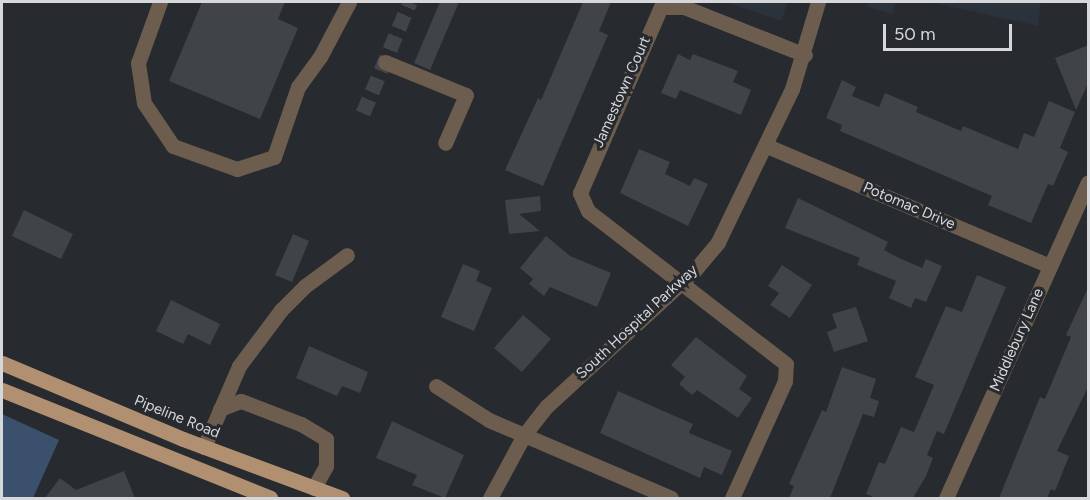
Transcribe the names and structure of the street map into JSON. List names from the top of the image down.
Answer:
{
  "streets": {
    "main road": ["Pipeline Road"],
    "street": [
      "Jamestown Court",
      "Potomac Drive",
      "South Hospital Parkway",
      "Middlebury Lane"
    ]
  },
  "crossings": [
    ["Jamestown Court", "South Hospital Parkway"],
    ["Potomac Drive", "South Hospital Parkway"],
    ["Potomac Drive", "Middlebury Lane"]
  ],
  "scale_bar": "50 m"
}
